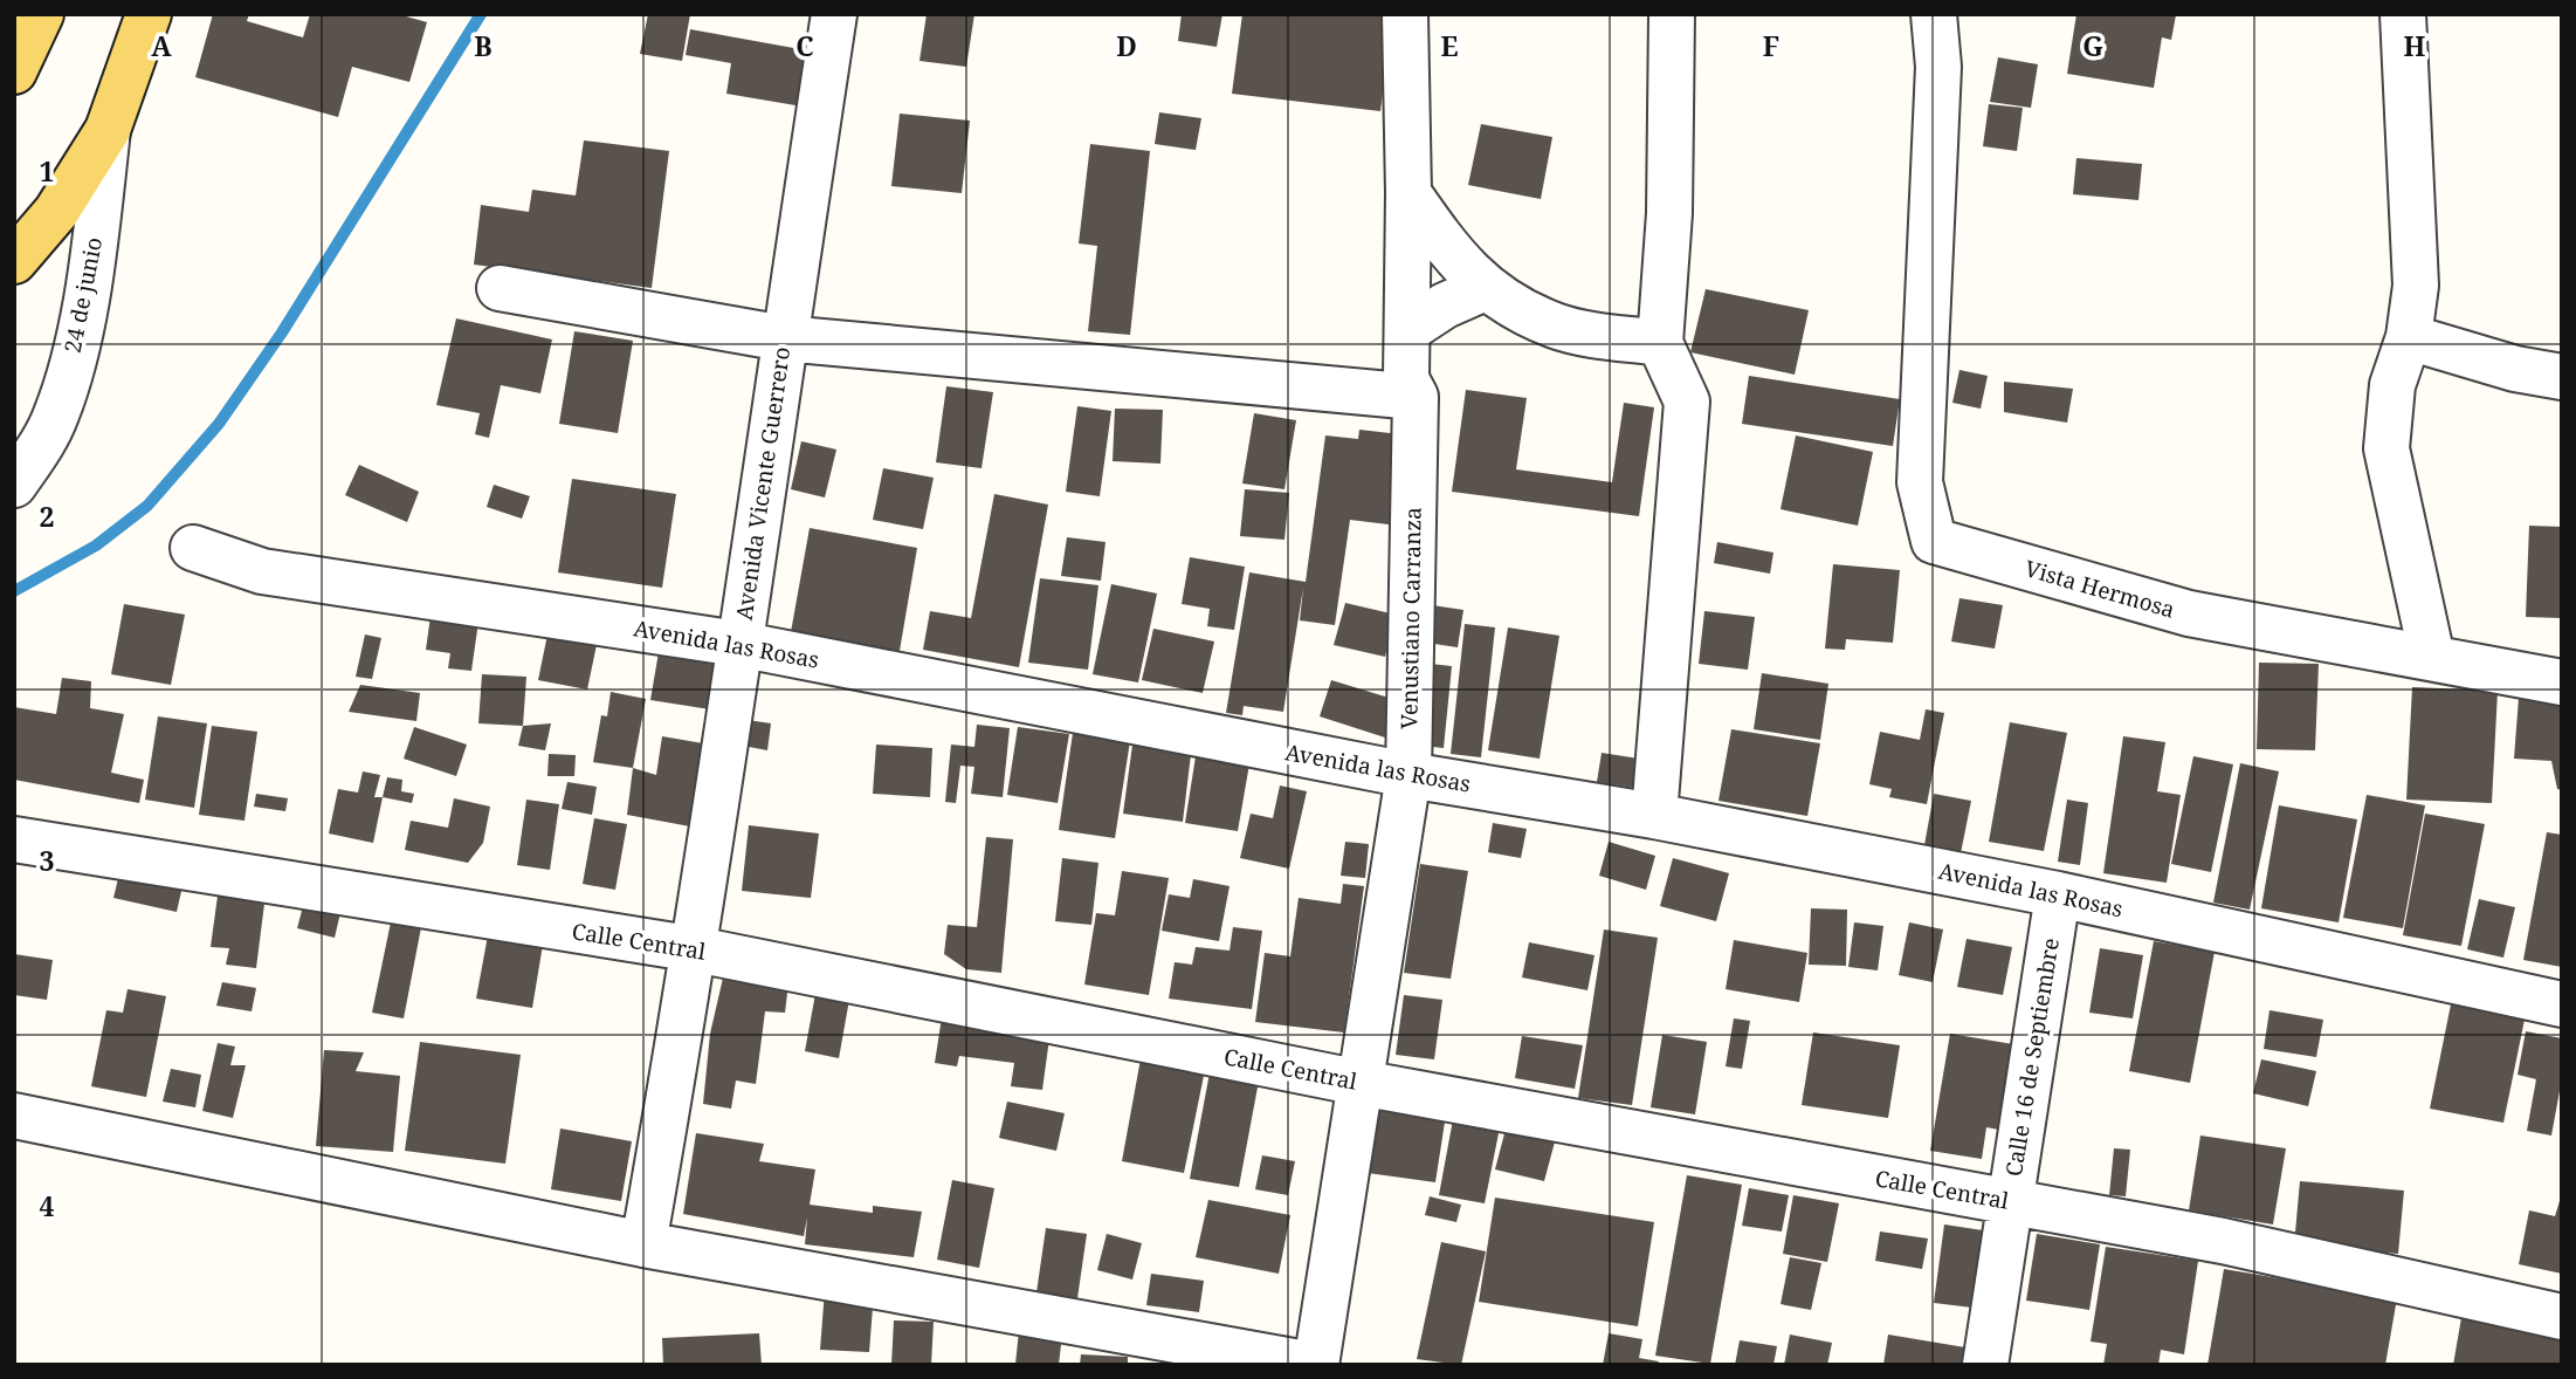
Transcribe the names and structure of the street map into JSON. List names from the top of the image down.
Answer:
{
  "streets": {
    "street": [
      "24 de junio",
      "Avenida Vicente Guerrero",
      "Vista Hermosa",
      "Venustiano Carranza",
      "Avenida las Rosas",
      "Calle Central",
      "Calle 16 de Septiembre"
    ]
  },
  "crossings": [
    ["Avenida Vicente Guerrero", "Avenida las Rosas"],
    ["Avenida Vicente Guerrero", "Calle Central"],
    ["Venustiano Carranza", "Avenida las Rosas"],
    ["Venustiano Carranza", "Calle Central"],
    ["Avenida las Rosas", "Calle 16 de Septiembre"],
    ["Calle Central", "Calle 16 de Septiembre"]
  ],
  "grid": {
    "columns": [
      "A",
      "B",
      "C",
      "D",
      "E",
      "F",
      "G",
      "H"
    ],
    "rows": [
      "1",
      "2",
      "3",
      "4"
    ]
  }
}
